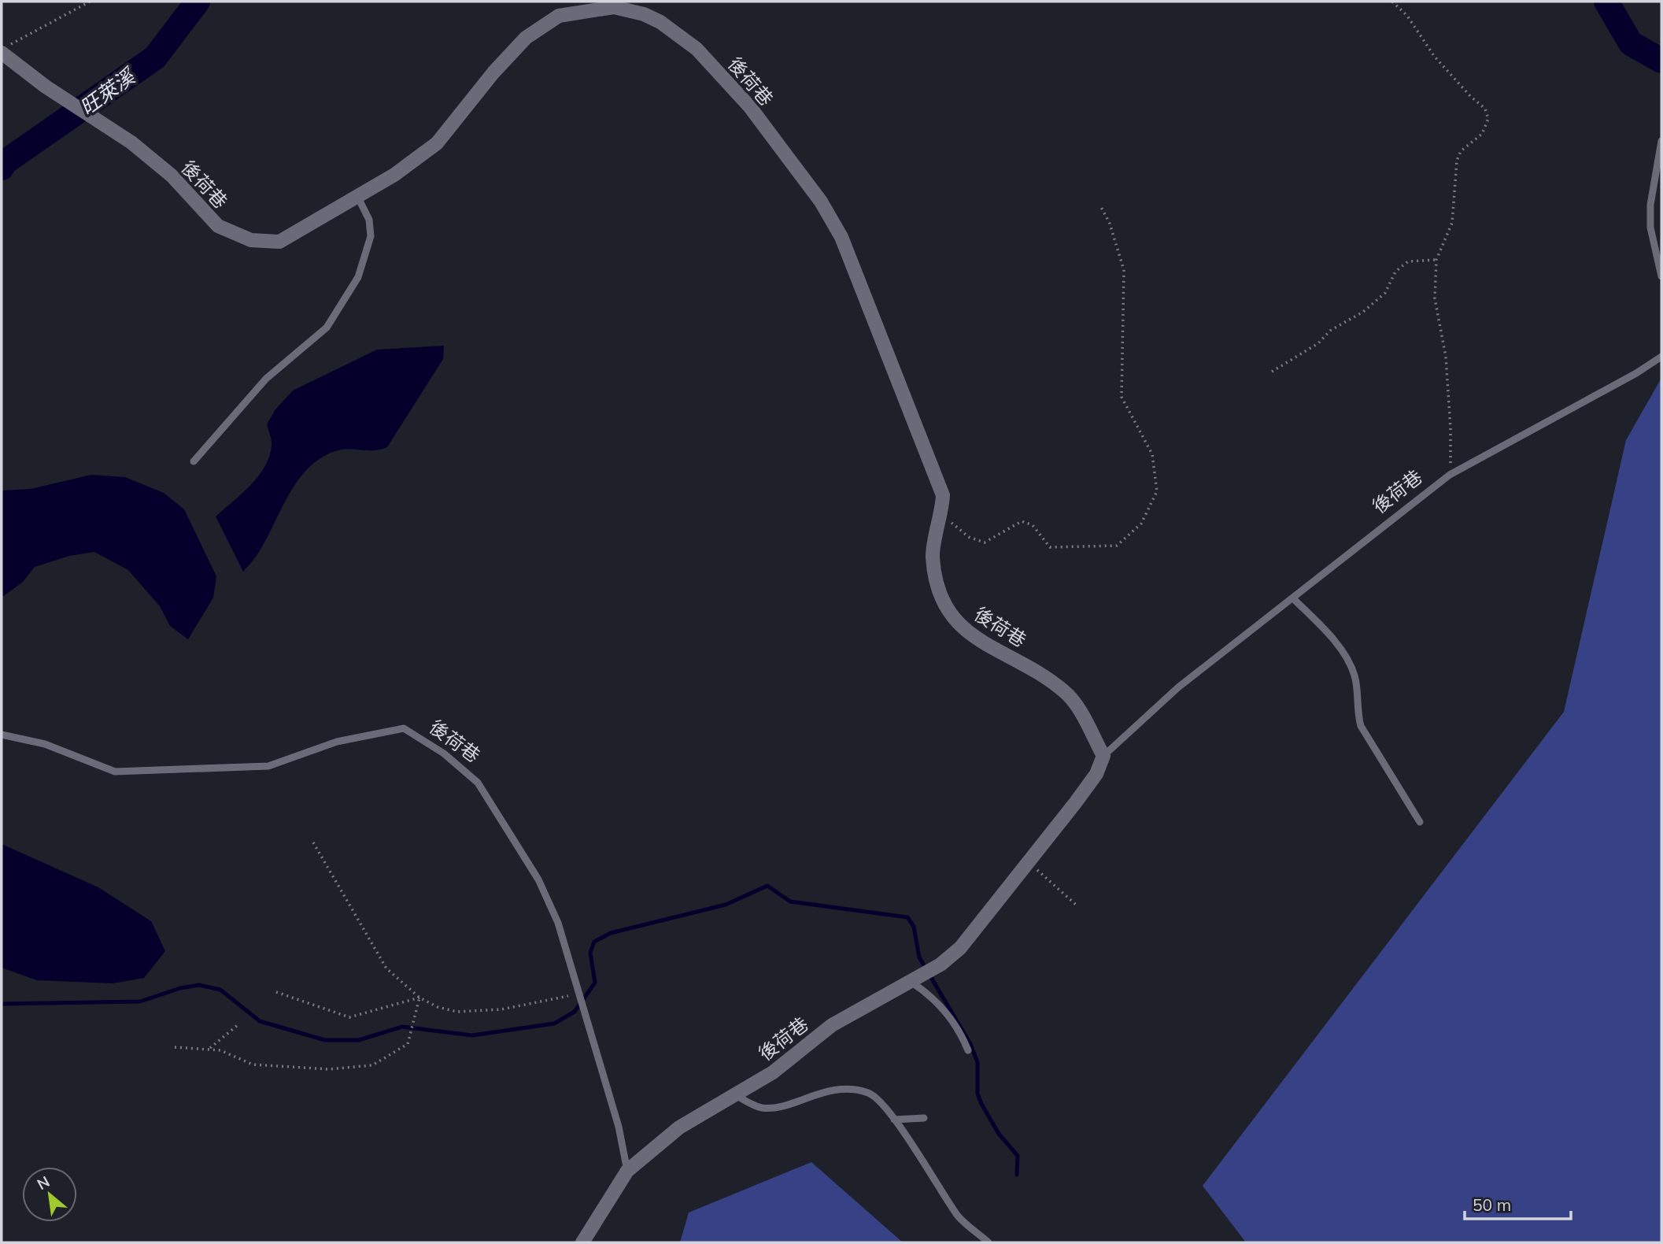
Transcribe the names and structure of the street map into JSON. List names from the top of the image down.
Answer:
{
  "streets": {
    "street": ["後荷巷"]
  },
  "water": ["旺萊溪"],
  "scale_bar": "50 m",
  "north": "top left"
}
